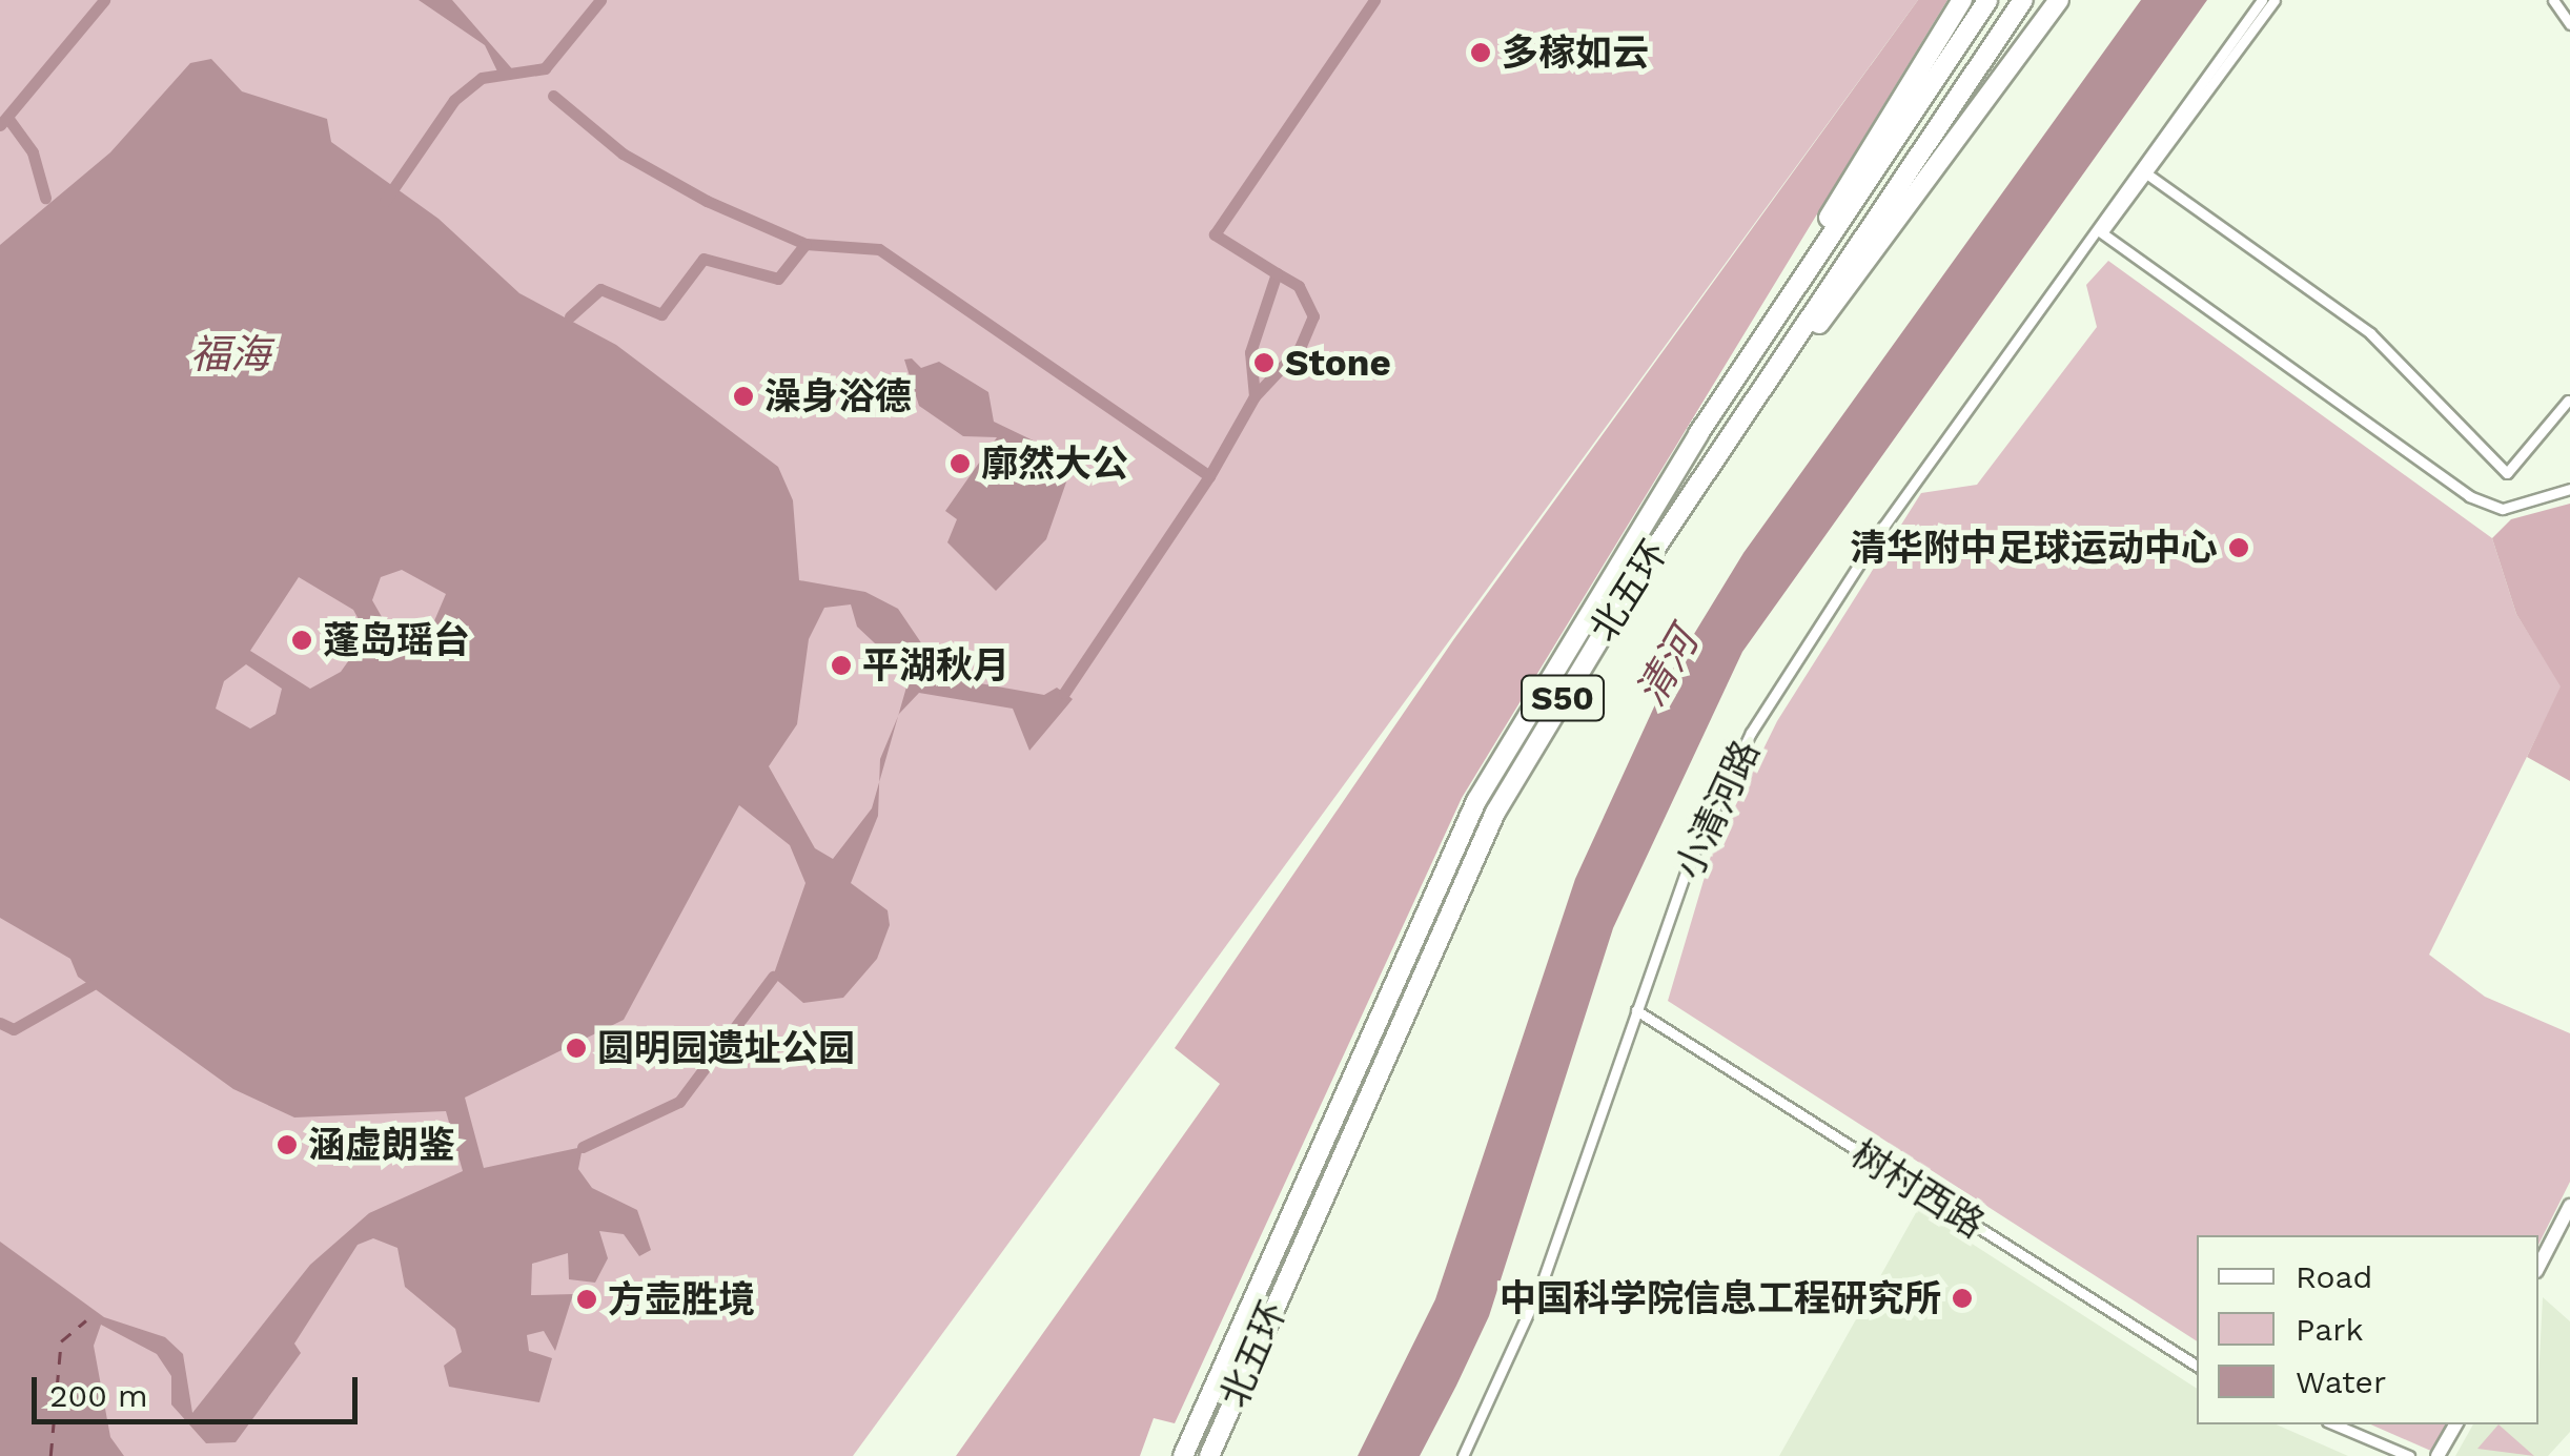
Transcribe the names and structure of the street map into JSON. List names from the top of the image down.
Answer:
{
  "streets": {
    "highway": ["北五环", "S50"],
    "street": ["小清河路", "树村西路"]
  },
  "crossings": [
    ["小清河路", "树村西路"]
  ],
  "water": ["福海", "清河"],
  "places": [
    "多稼如云",
    "Stone",
    "澡身浴德",
    "廓然大公",
    "清华附中足球运动中心",
    "蓬岛瑶台",
    "平湖秋月",
    "圆明园遗址公园",
    "涵虚朗鉴",
    "中国科学院信息工程研究所",
    "方壶胜境"
  ],
  "legend": ["Road", "Park", "Water"],
  "scale_bar": "200 m"
}
